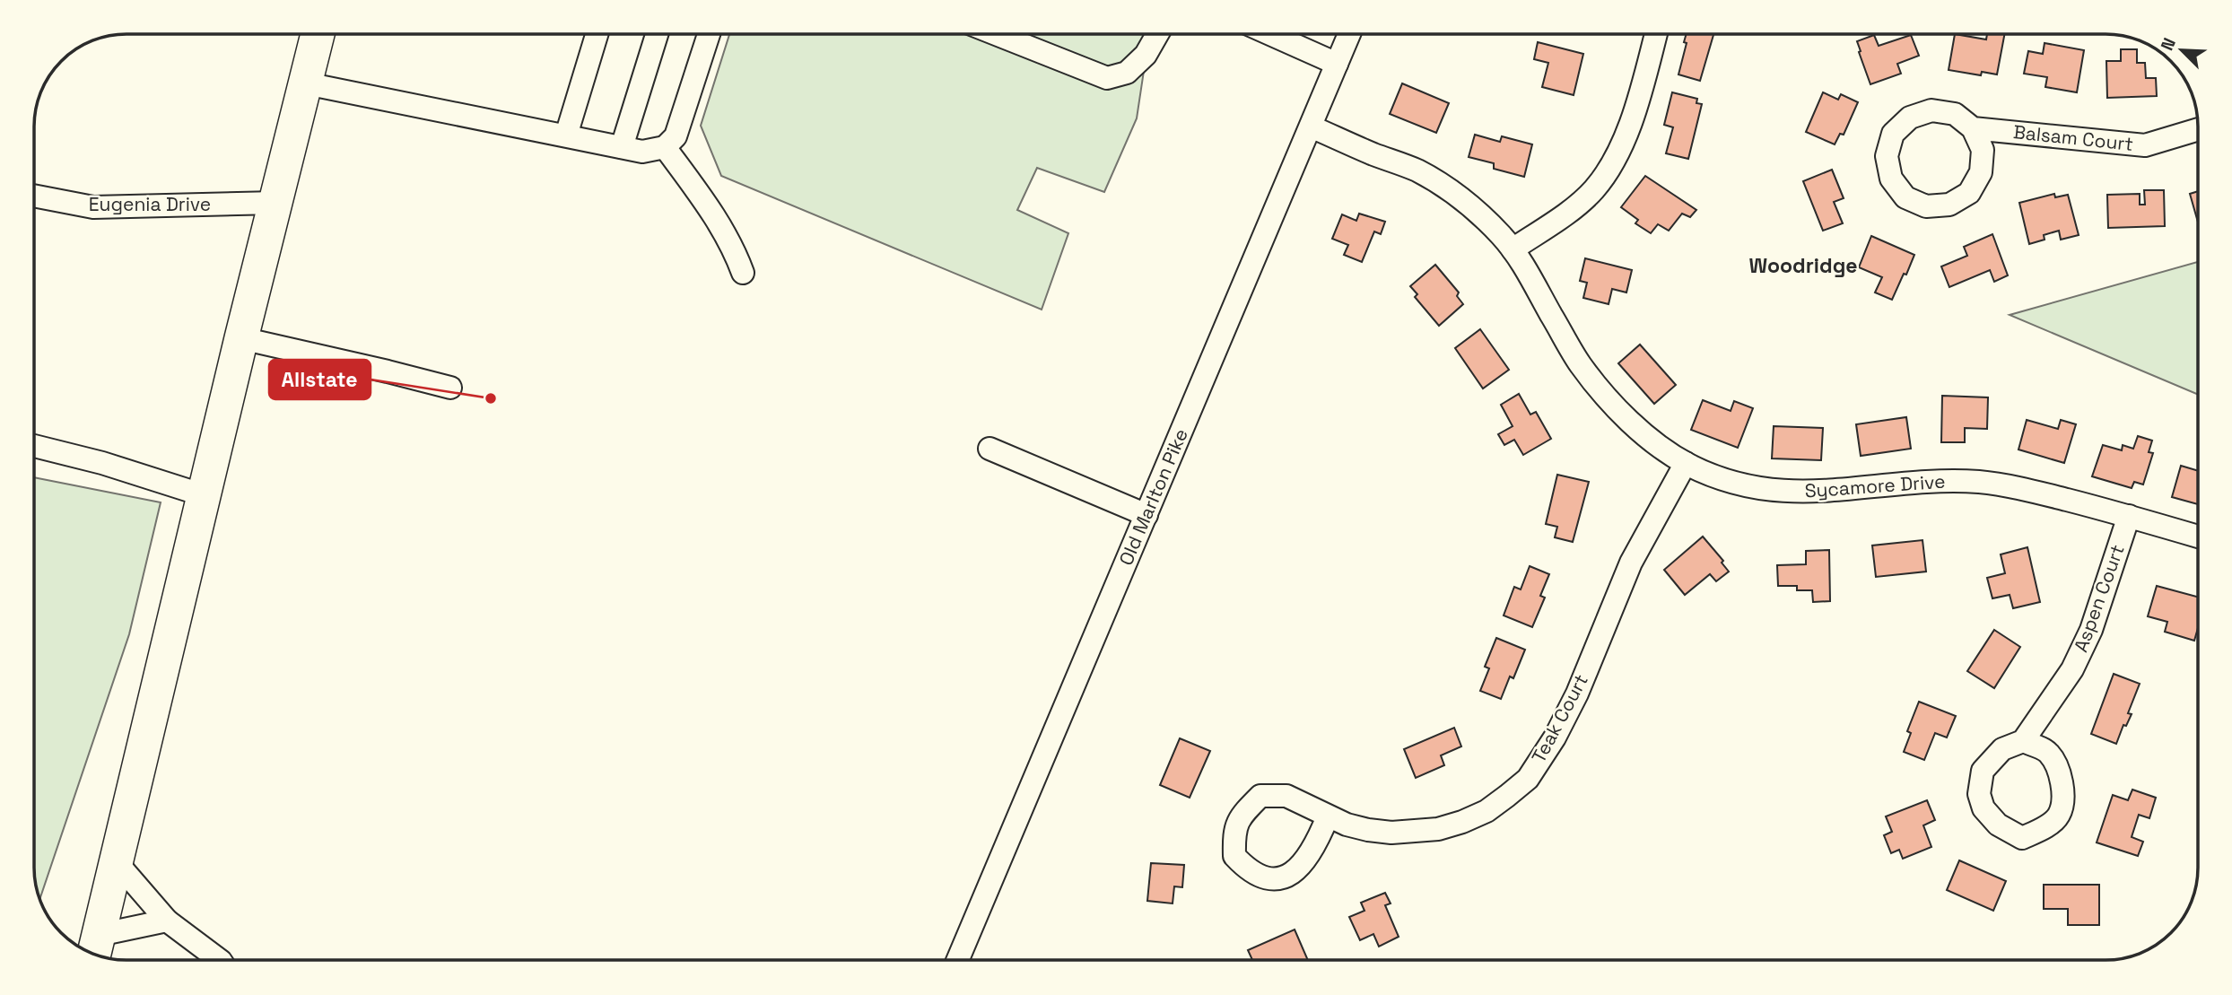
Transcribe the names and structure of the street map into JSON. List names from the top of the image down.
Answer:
{
  "streets": {
    "street": [
      "Balsam Court",
      "Eugenia Drive",
      "Sycamore Drive",
      "Old Marlton Pike",
      "Aspen Court",
      "Teak Court"
    ]
  },
  "crossings": [
    ["Sycamore Drive", "Old Marlton Pike"],
    ["Sycamore Drive", "Aspen Court"],
    ["Sycamore Drive", "Teak Court"]
  ],
  "districts": ["Woodridge"],
  "places": ["Allstate"],
  "north": "top left"
}
